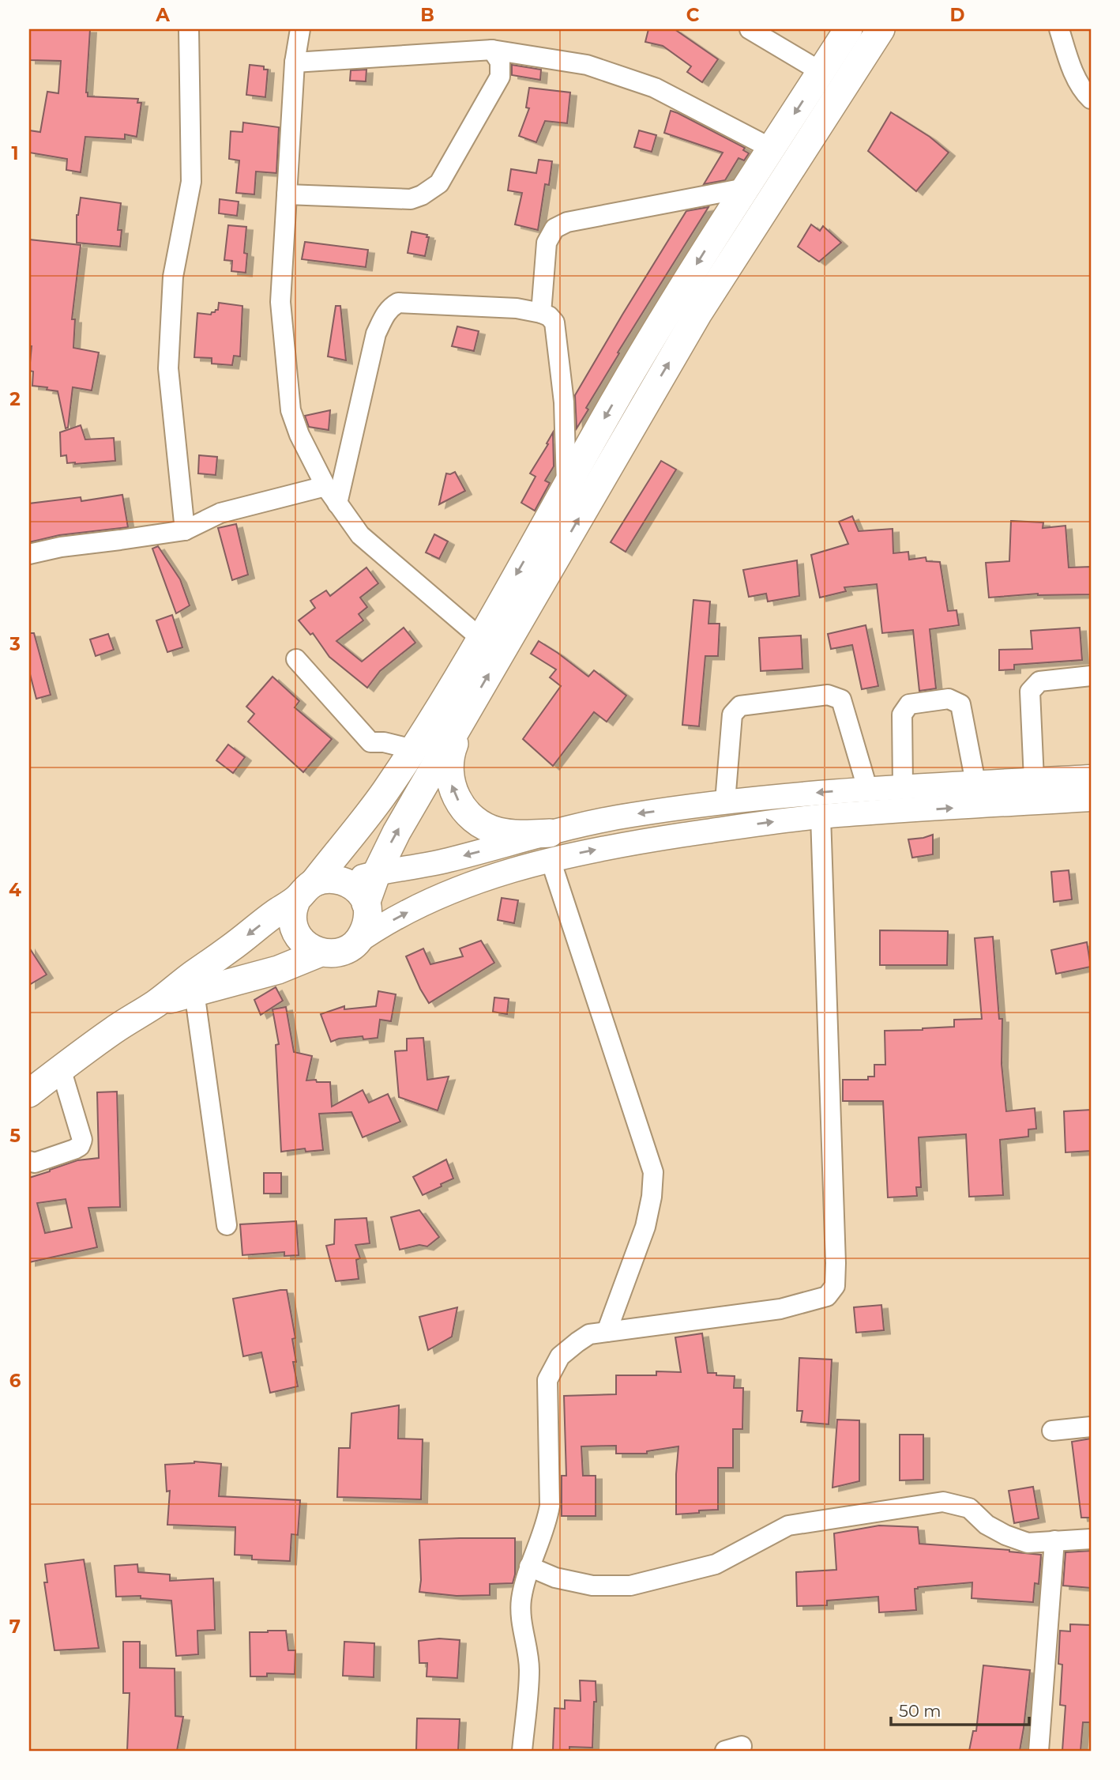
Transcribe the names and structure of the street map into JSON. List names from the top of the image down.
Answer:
{
  "scale_bar": "50 m",
  "grid": {
    "columns": [
      "A",
      "B",
      "C",
      "D"
    ],
    "rows": [
      "1",
      "2",
      "3",
      "4",
      "5",
      "6",
      "7"
    ]
  }
}
